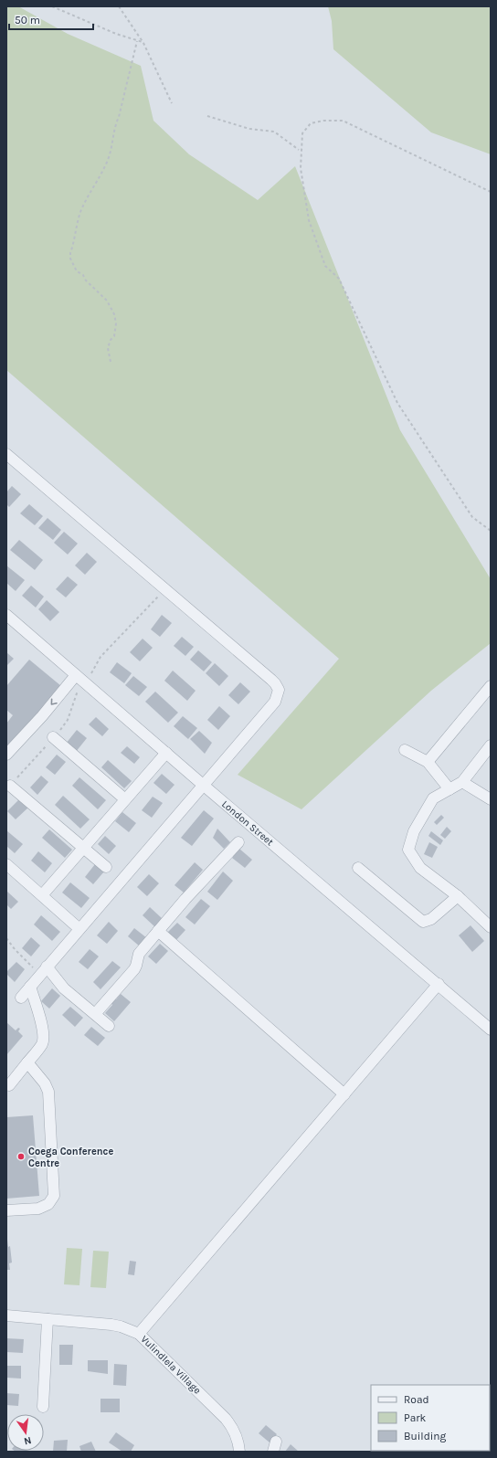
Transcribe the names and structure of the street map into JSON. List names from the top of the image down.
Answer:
{
  "streets": {
    "street": ["London Street", "Vulindlela Village"]
  },
  "places": ["Coega Conference Centre"],
  "legend": ["Road", "Park", "Building"],
  "scale_bar": "50 m",
  "north": "bottom"
}
